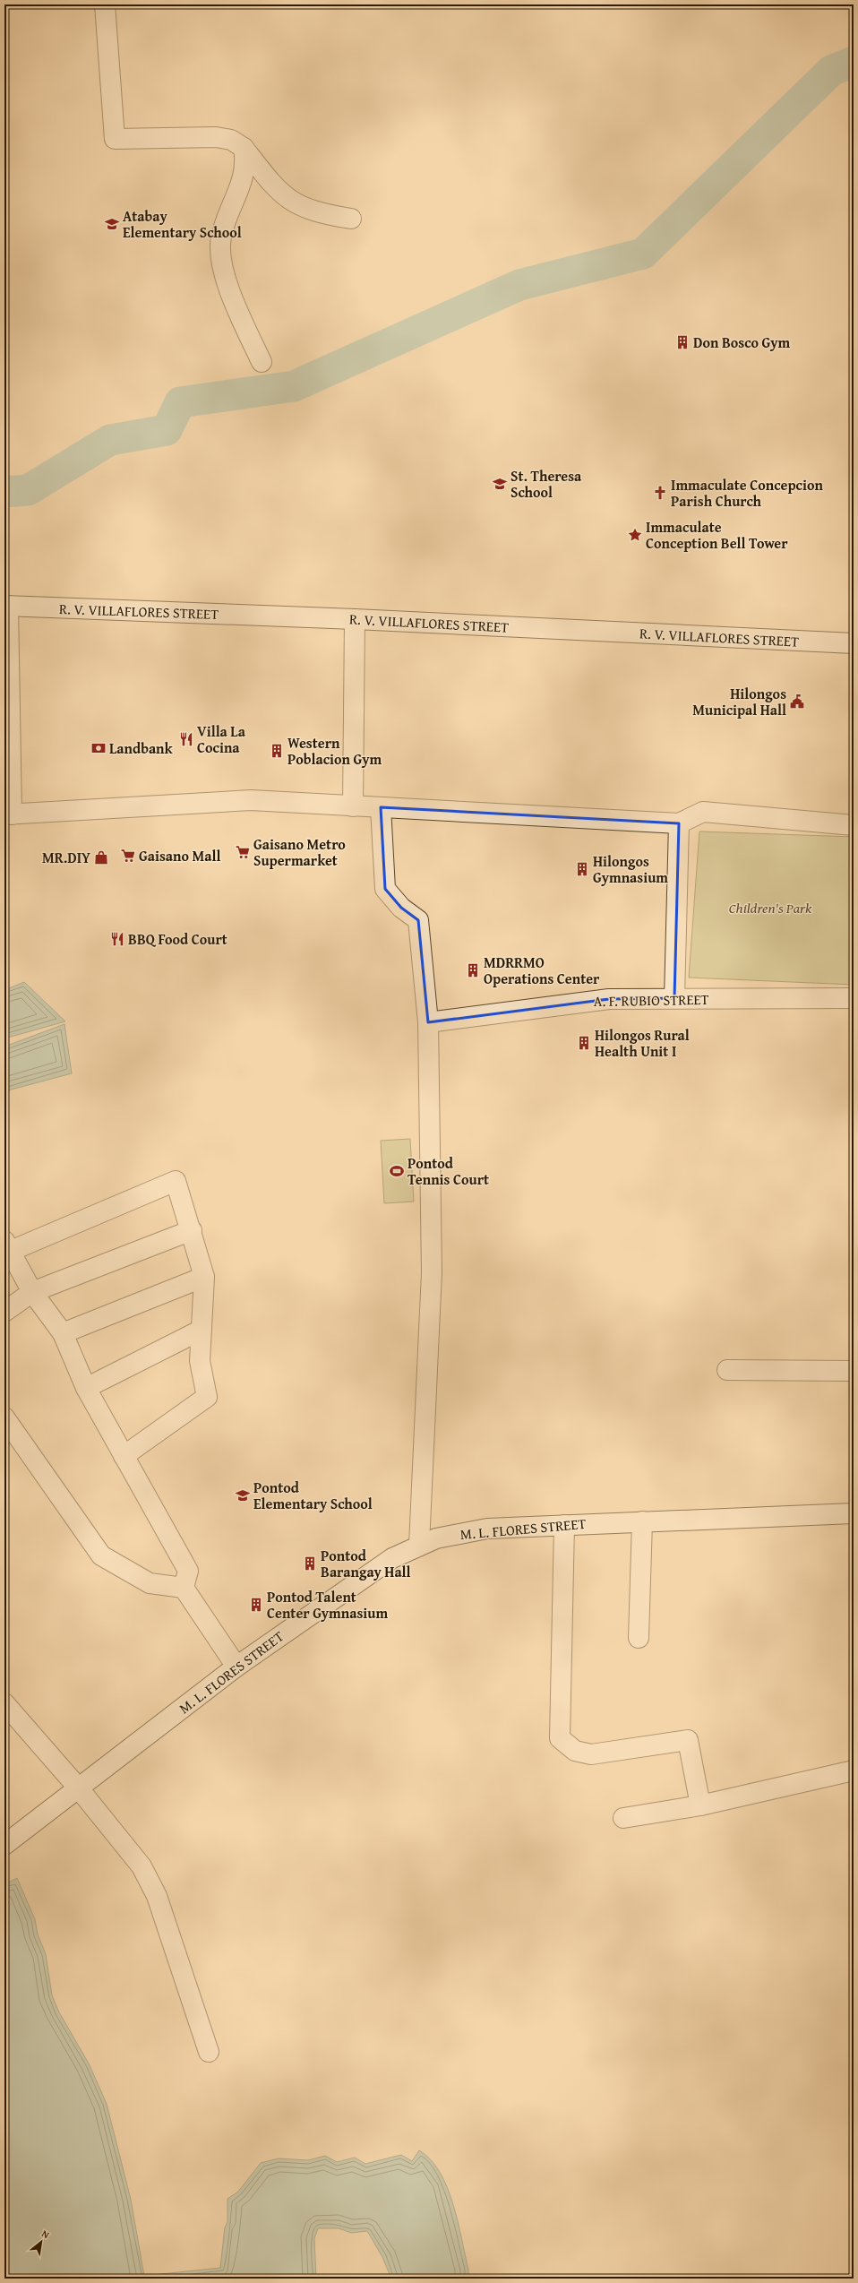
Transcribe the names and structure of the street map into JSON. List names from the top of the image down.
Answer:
{
  "streets": {
    "street": ["R. V. VILLAFLORES STREET", "A. F. RUBIO STREET", "M. L. FLORES STREET"]
  },
  "parks": ["Children's Park"],
  "places": {
    "school or university": ["Atabay Elementary School", "St. Theresa School", "Pontod Elementary School"],
    "building": [
      "Don Bosco Gym",
      "Western Poblacion Gym",
      "Hilongos Gymnasium",
      "MDRRMO Operations Center",
      "Hilongos Rural Health Unit Ⅰ",
      "Pontod Barangay Hall",
      "Pontod Talent Center Gymnasium"
    ],
    "church": ["Immaculate Concepcion Parish Church"],
    "place": ["Immaculate Conception Bell Tower"],
    "public building": ["Hilongos Municipal Hall"],
    "restaurant": ["Villa La Cocina", "BBQ Food Court"],
    "bank": ["Landbank"],
    "supermarket": ["Gaisano Metro Supermarket", "Gaisano Mall"],
    "shop": ["MR.DIY"],
    "sports": ["Pontod Tennis Court"]
  },
  "north": "top right"
}
